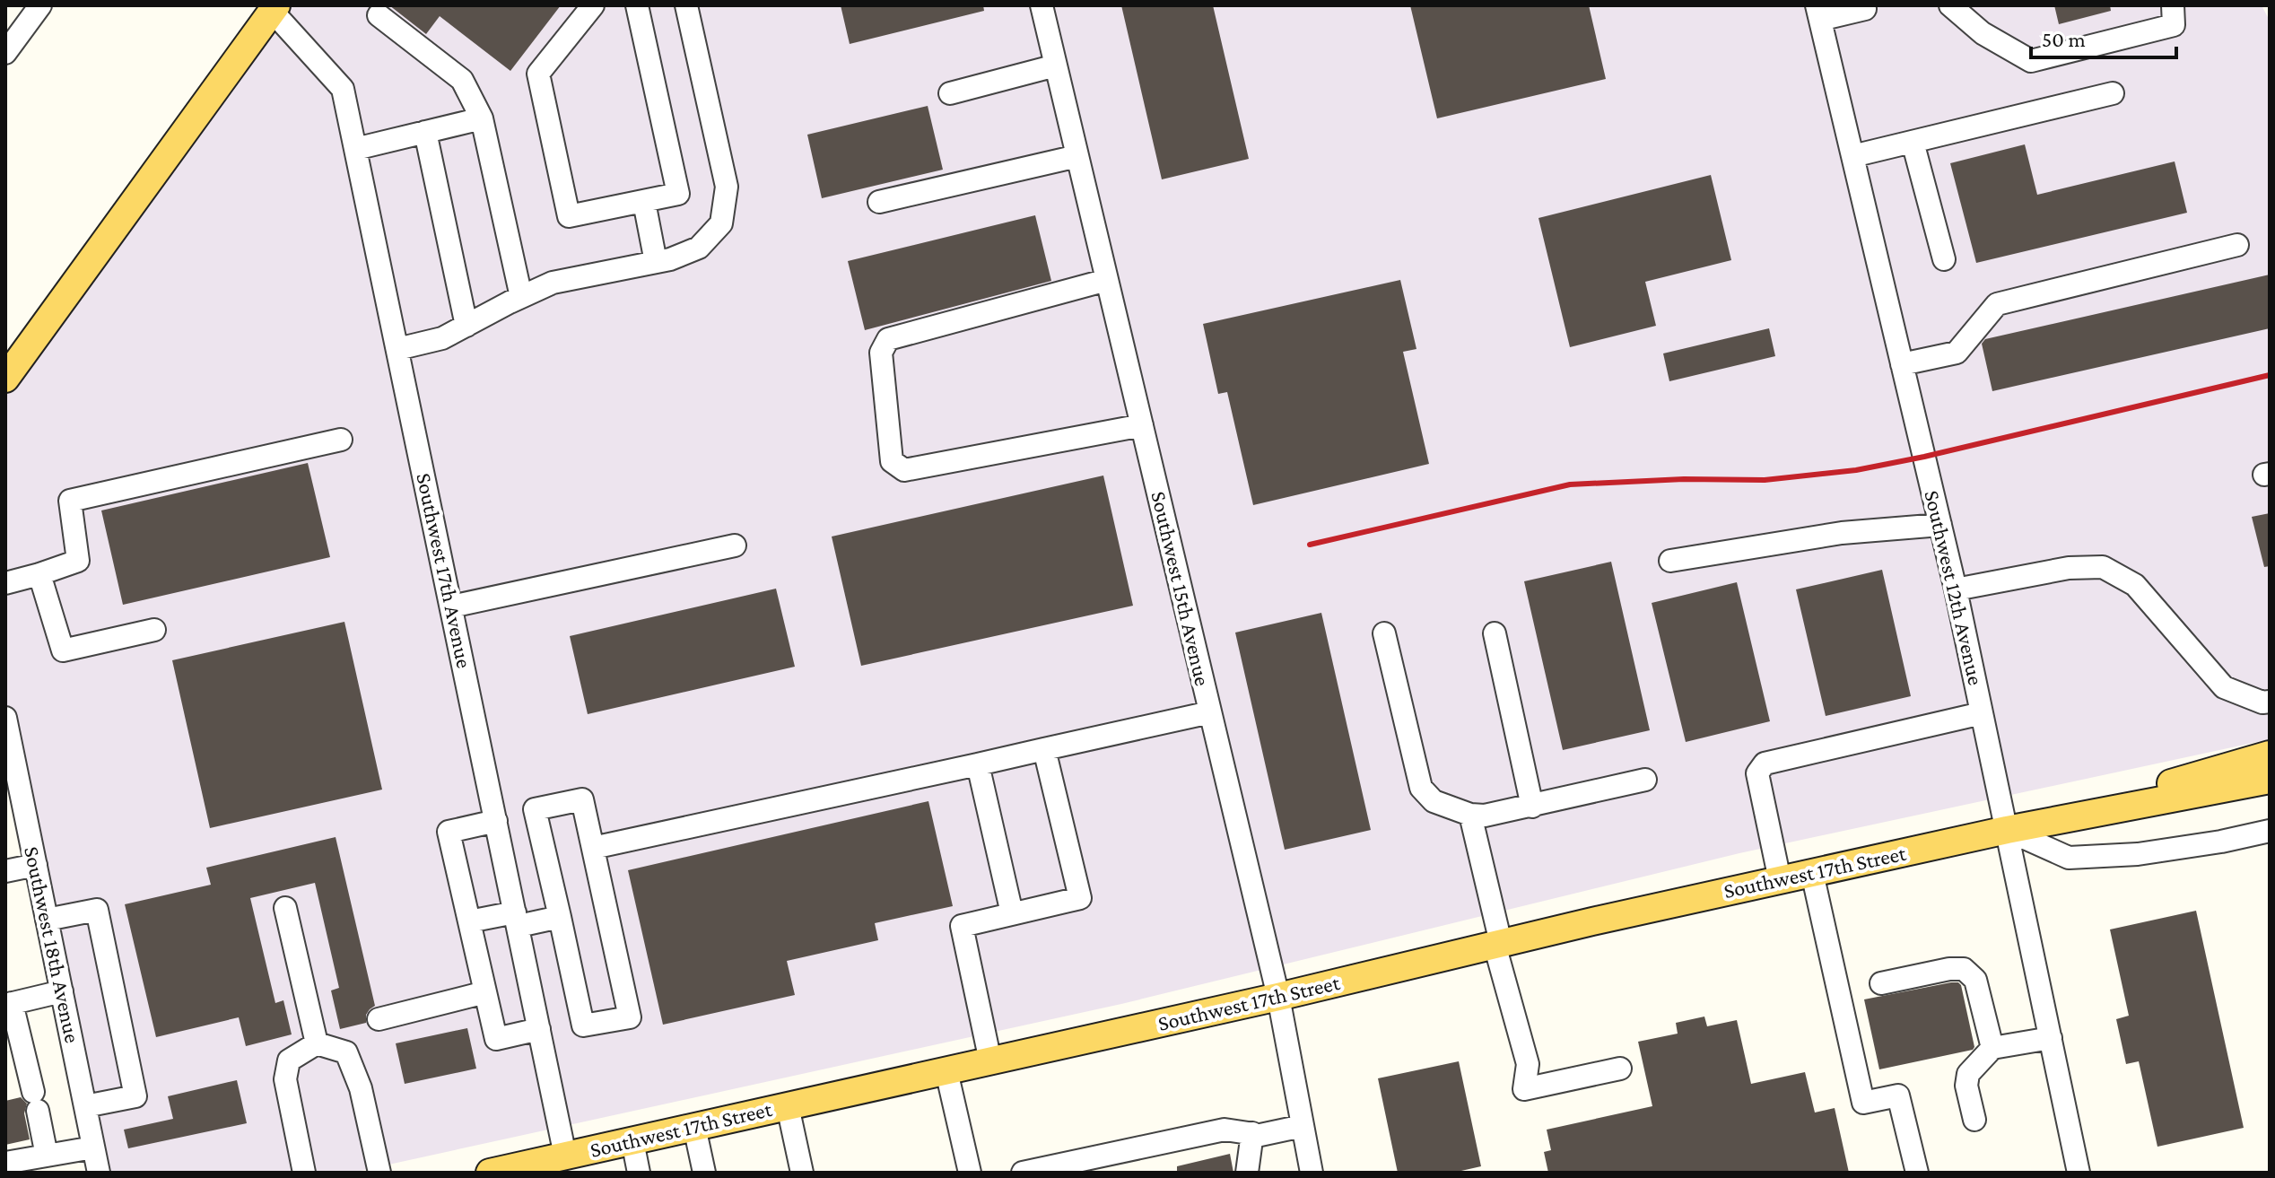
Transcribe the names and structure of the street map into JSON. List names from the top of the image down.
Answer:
{
  "streets": {
    "main road": ["Southwest 17th Street"],
    "street": [
      "Southwest 17th Avenue",
      "Southwest 12th Avenue",
      "Southwest 15th Avenue",
      "Southwest 18th Avenue"
    ]
  },
  "crossings": [
    ["Southwest 17th Avenue", "Southwest 17th Street"],
    ["Southwest 12th Avenue", "Southwest 17th Street"],
    ["Southwest 15th Avenue", "Southwest 17th Street"]
  ],
  "scale_bar": "50 m"
}
